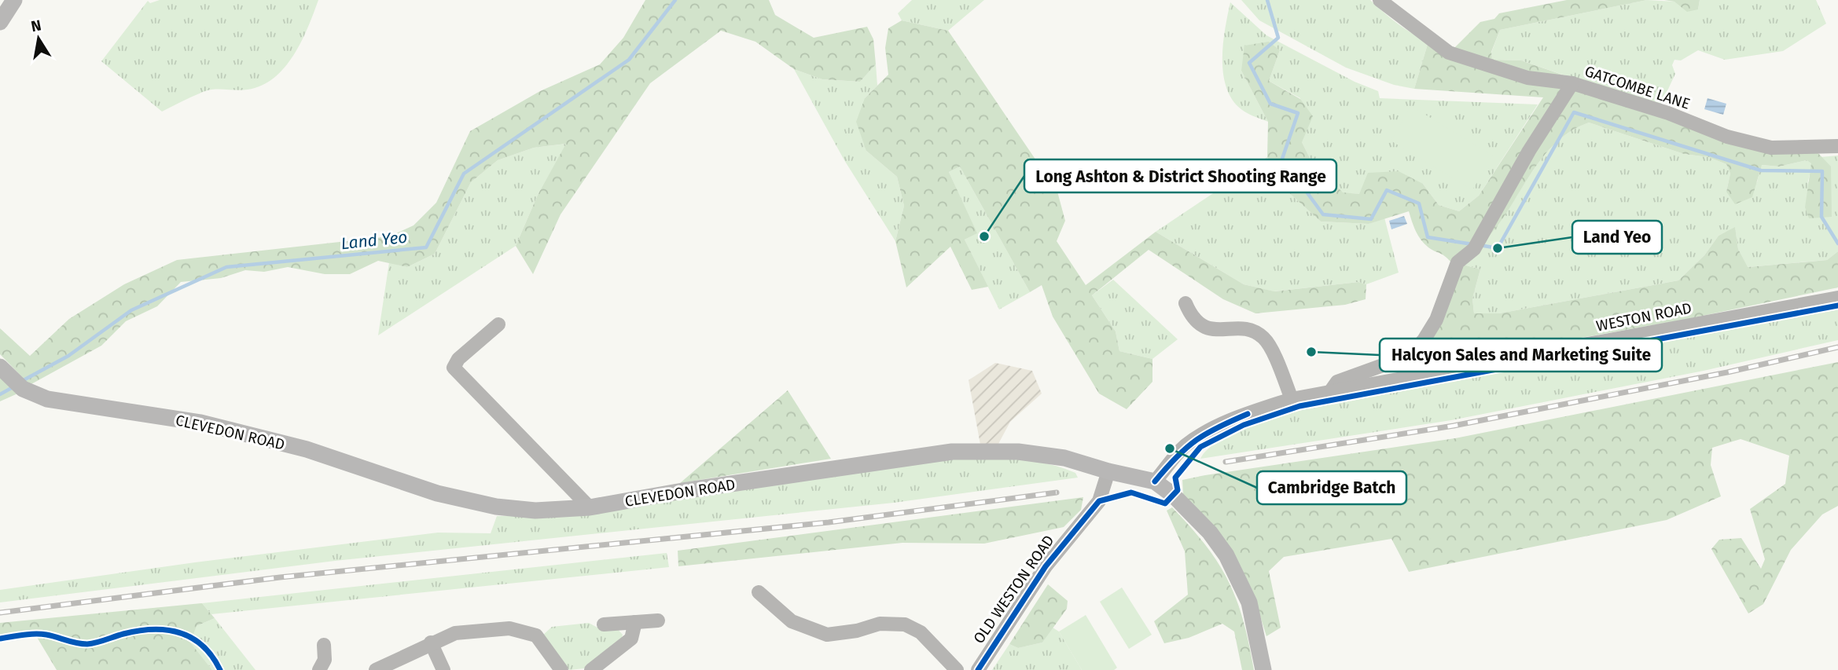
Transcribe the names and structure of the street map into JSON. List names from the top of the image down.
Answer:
{
  "streets": {
    "main road": ["CLEVEDON ROAD"],
    "street": ["GATCOMBE LANE", "WESTON ROAD", "OLD WESTON ROAD"]
  },
  "crossings": [
    ["GATCOMBE LANE", "WESTON ROAD"],
    ["WESTON ROAD", "CLEVEDON ROAD"],
    ["CLEVEDON ROAD", "OLD WESTON ROAD"]
  ],
  "water": ["Land Yeo"],
  "places": [
    "Long Ashton & District Shooting Range",
    "Land Yeo",
    "Halcyon Sales and Marketing Suite",
    "Cambridge Batch"
  ],
  "north": "top"
}
